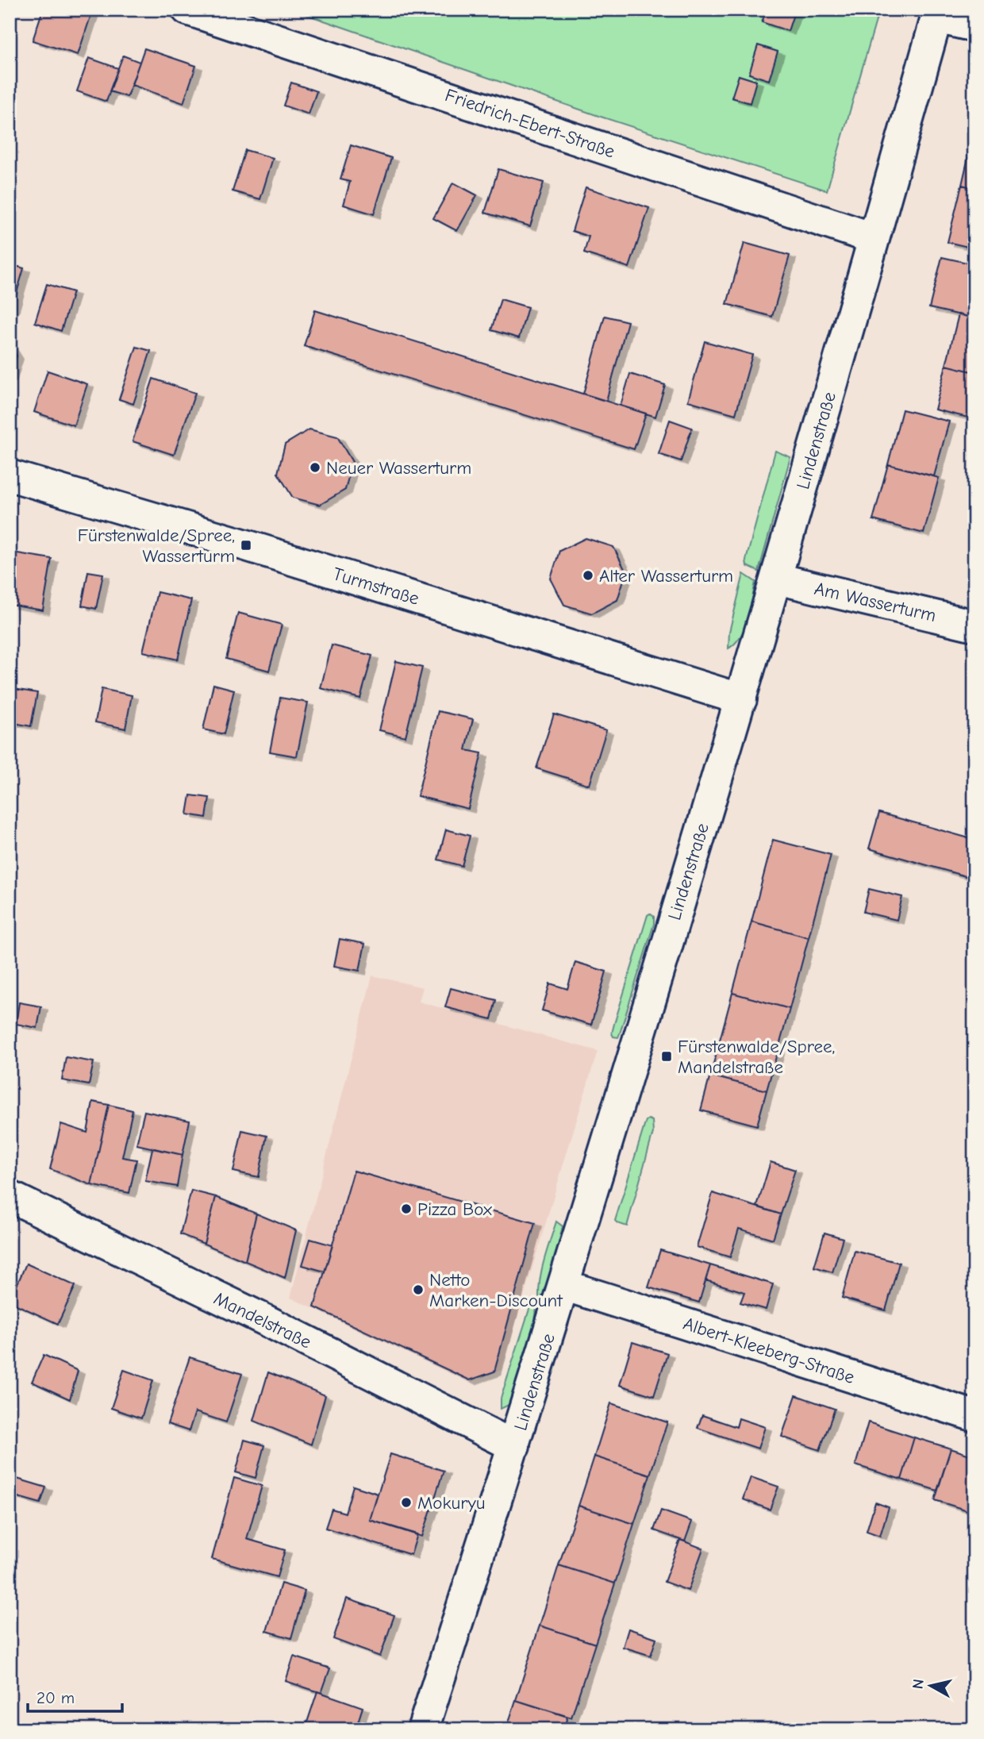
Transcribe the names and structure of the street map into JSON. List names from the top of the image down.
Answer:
{
  "streets": {
    "street": [
      "Friedrich-Ebert-Straße",
      "Lindenstraße",
      "Turmstraße",
      "Am Wasserturm",
      "Mandelstraße",
      "Albert-Kleeberg-Straße"
    ]
  },
  "crossings": [
    ["Friedrich-Ebert-Straße", "Lindenstraße"],
    ["Lindenstraße", "Turmstraße"],
    ["Lindenstraße", "Am Wasserturm"],
    ["Lindenstraße", "Mandelstraße"],
    ["Lindenstraße", "Albert-Kleeberg-Straße"]
  ],
  "places": {
    "other": [
      "Neuer Wasserturm",
      "Alter Wasserturm",
      "Pizza Box",
      "Netto Marken-Discount",
      "Mokuryu"
    ],
    "transit": ["Fürstenwalde/Spree, Wasserturm", "Fürstenwalde/Spree, Mandelstraße"]
  },
  "scale_bar": "20 m",
  "north": "left"
}
